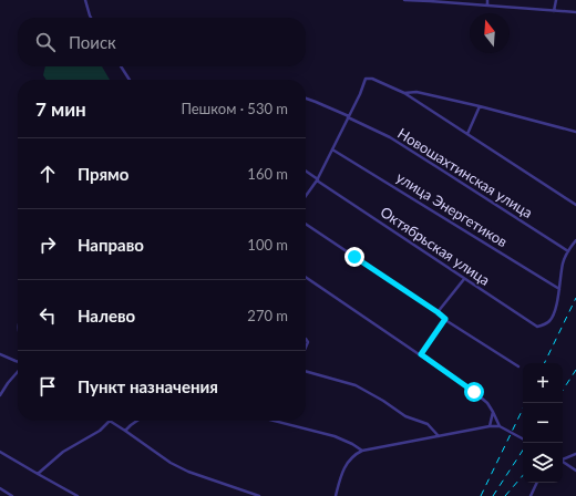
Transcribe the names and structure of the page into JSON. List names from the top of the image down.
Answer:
{
  "streets": {
    "street": ["Новошахтинская улица", "улица Энергетиков", "Октябрьская улица"]
  },
  "crossings": [
    ["улица Энергетиков", "Октябрьская улица"]
  ],
  "north": "top",
  "page": {
    "search": "Поиск",
    "heading": ["7 мин", "Пешком · 530 m"],
    "list": [
      ["Прямо", "160 m"],
      ["Направо", "100 m"],
      ["Налево", "270 m"],
      "Пункт назначения"
    ],
    "map_buttons": ["+", "−"]
  }
}
